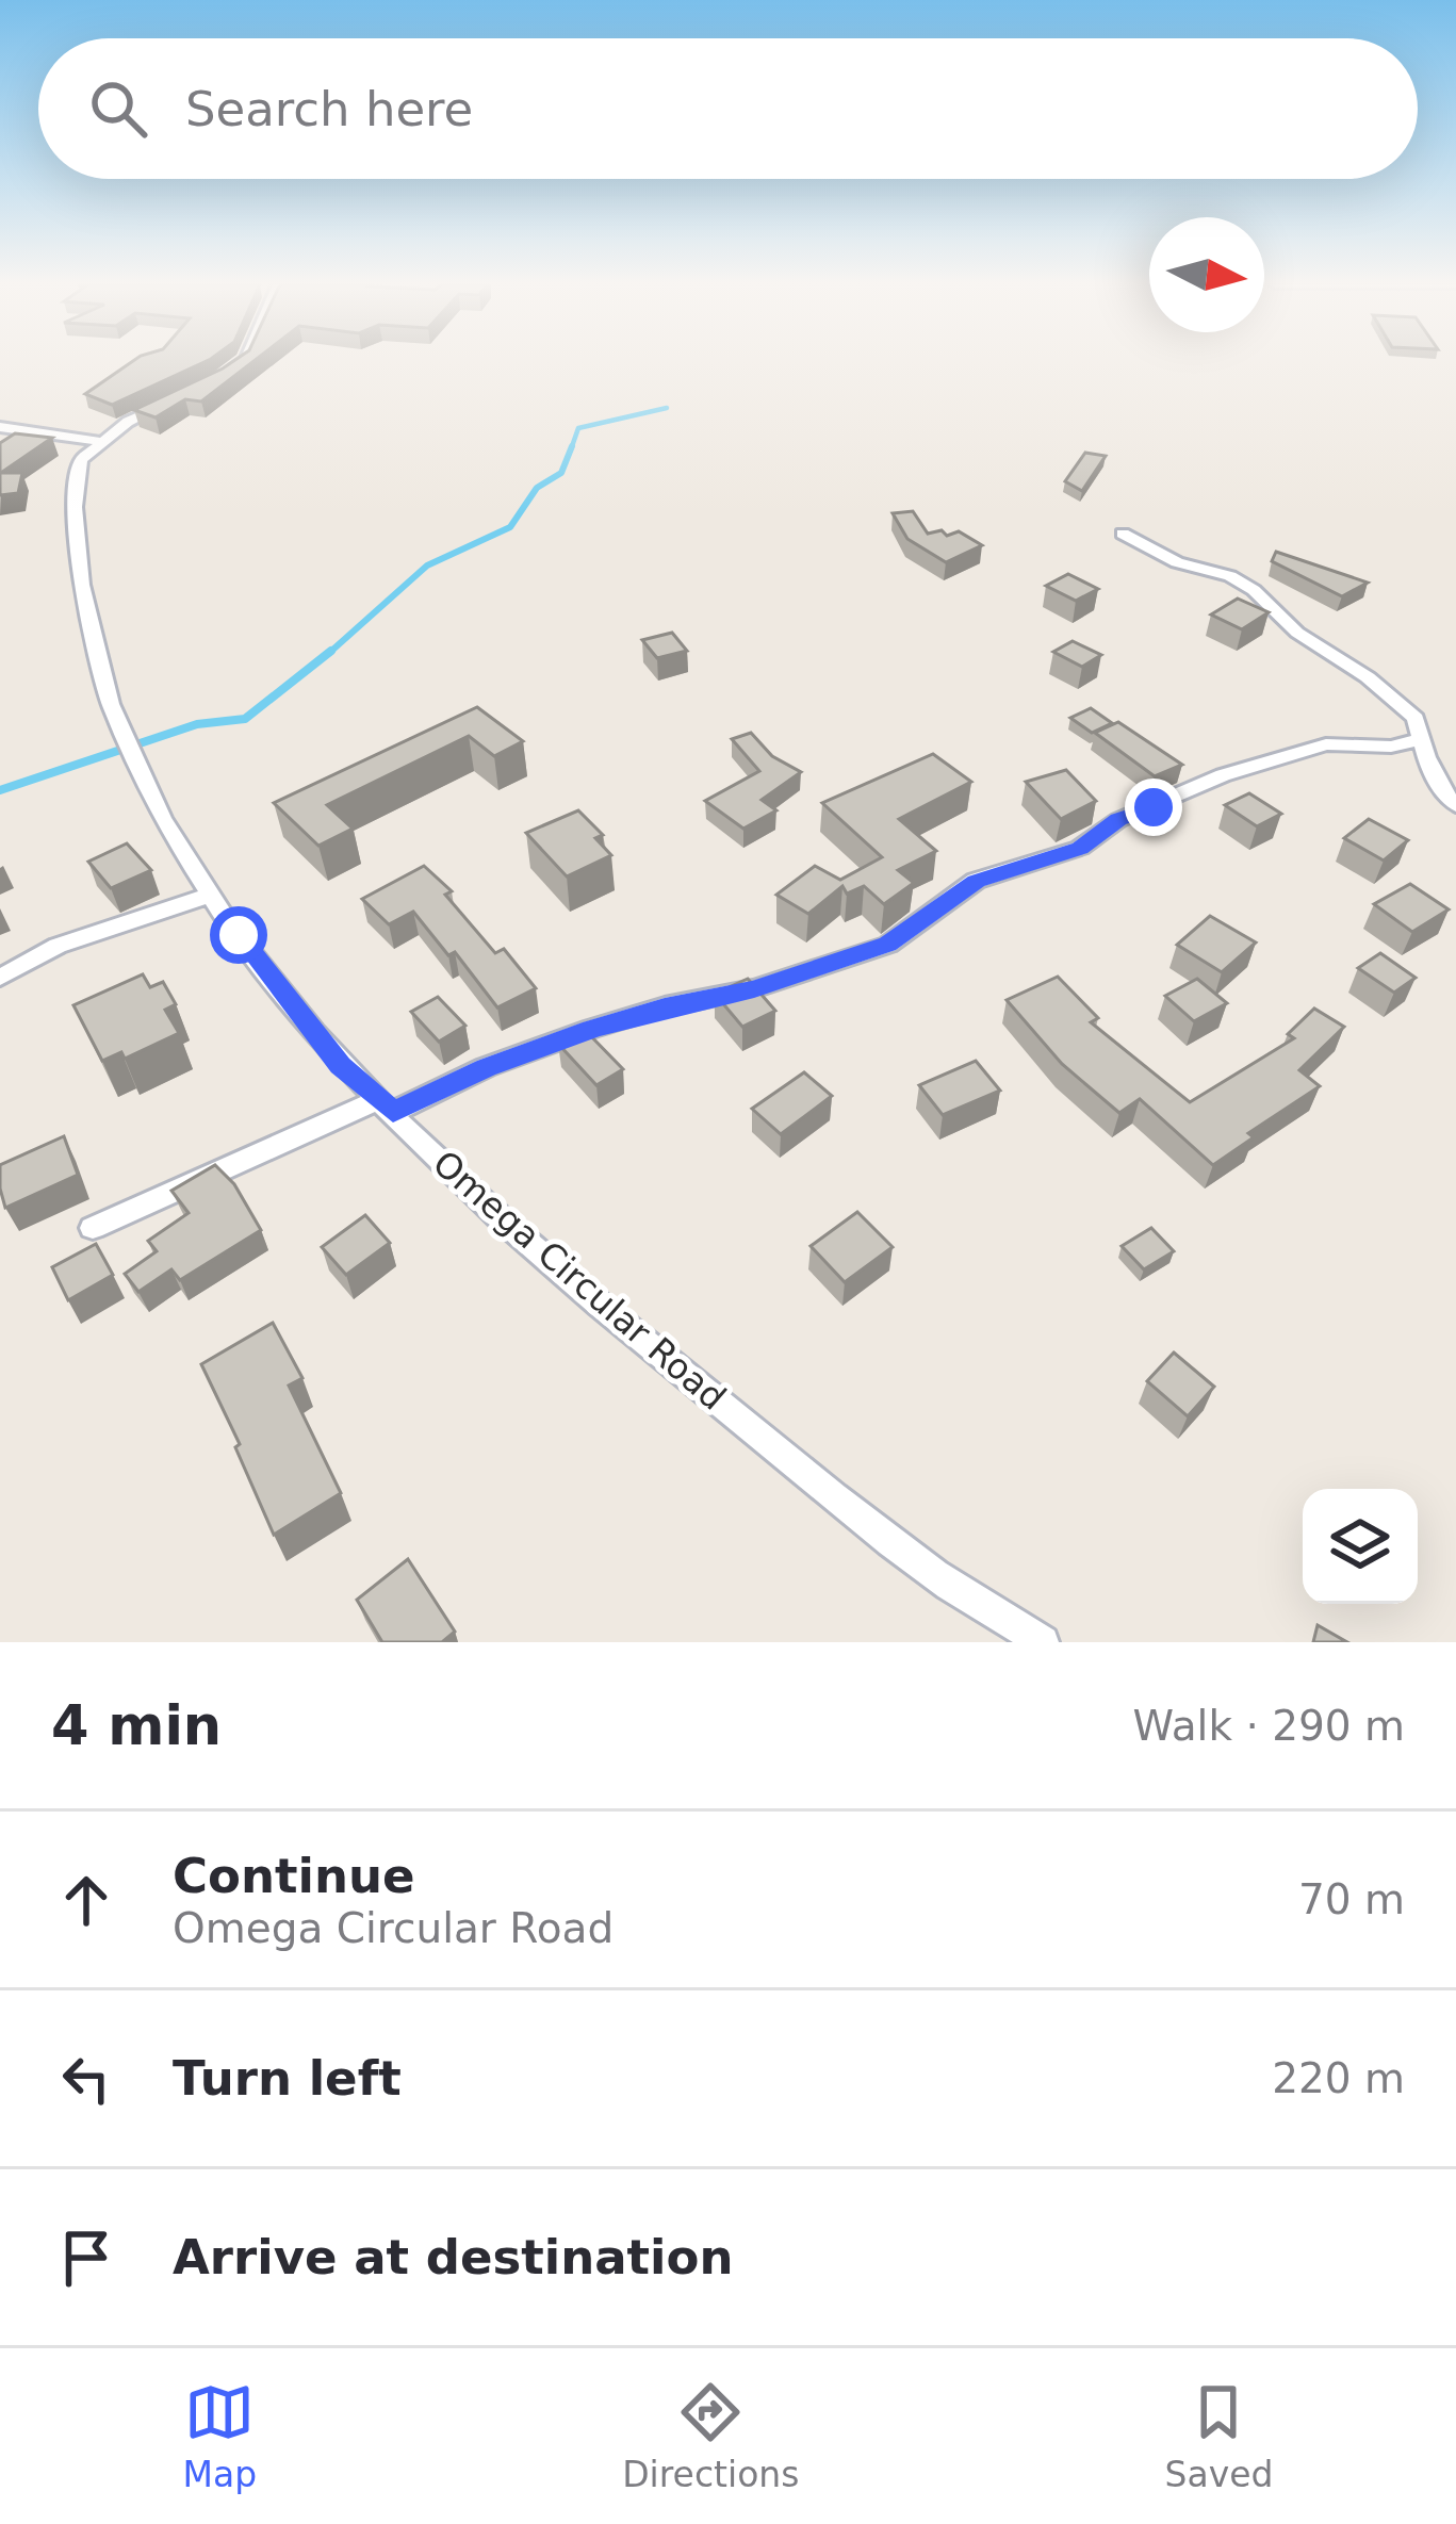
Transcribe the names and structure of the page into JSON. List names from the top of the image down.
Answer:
{
  "streets": {
    "street": ["Omega Circular Road"]
  },
  "north": "right",
  "page": {
    "search": "Search here",
    "heading": ["4 min", "Walk · 290 m"],
    "list": [
      ["Continue", "Omega Circular Road", "70 m"],
      ["Turn left", "220 m"],
      "Arrive at destination"
    ],
    "nav": ["Map", "Directions", "Saved"]
  }
}
